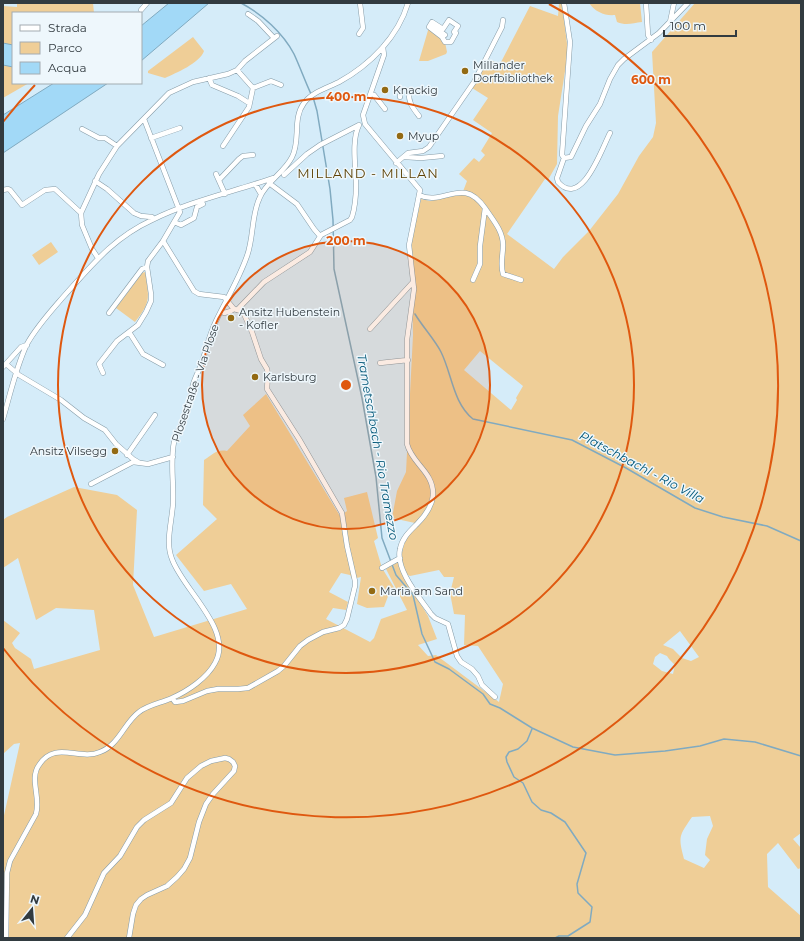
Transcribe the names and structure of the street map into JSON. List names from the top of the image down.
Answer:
{
  "streets": {
    "street": ["Plosestraße - Via Plose"]
  },
  "districts": ["MILLAND - MILLAN"],
  "water": ["Trametschbach - Rio Tramezzo", "Platschbachl - Rio Villa"],
  "places": [
    "Millander Dorfbibliothek",
    "Knackig",
    "Myup",
    "Ansitz Hubenstein - Kofler",
    "Karlsburg",
    "Ansitz Vilsegg",
    "Maria am Sand"
  ],
  "legend": ["Strada", "Parco", "Acqua"],
  "scale_bar": "100 m",
  "north": "top",
  "rings": ["600 m", "400 m", "200 m"]
}
